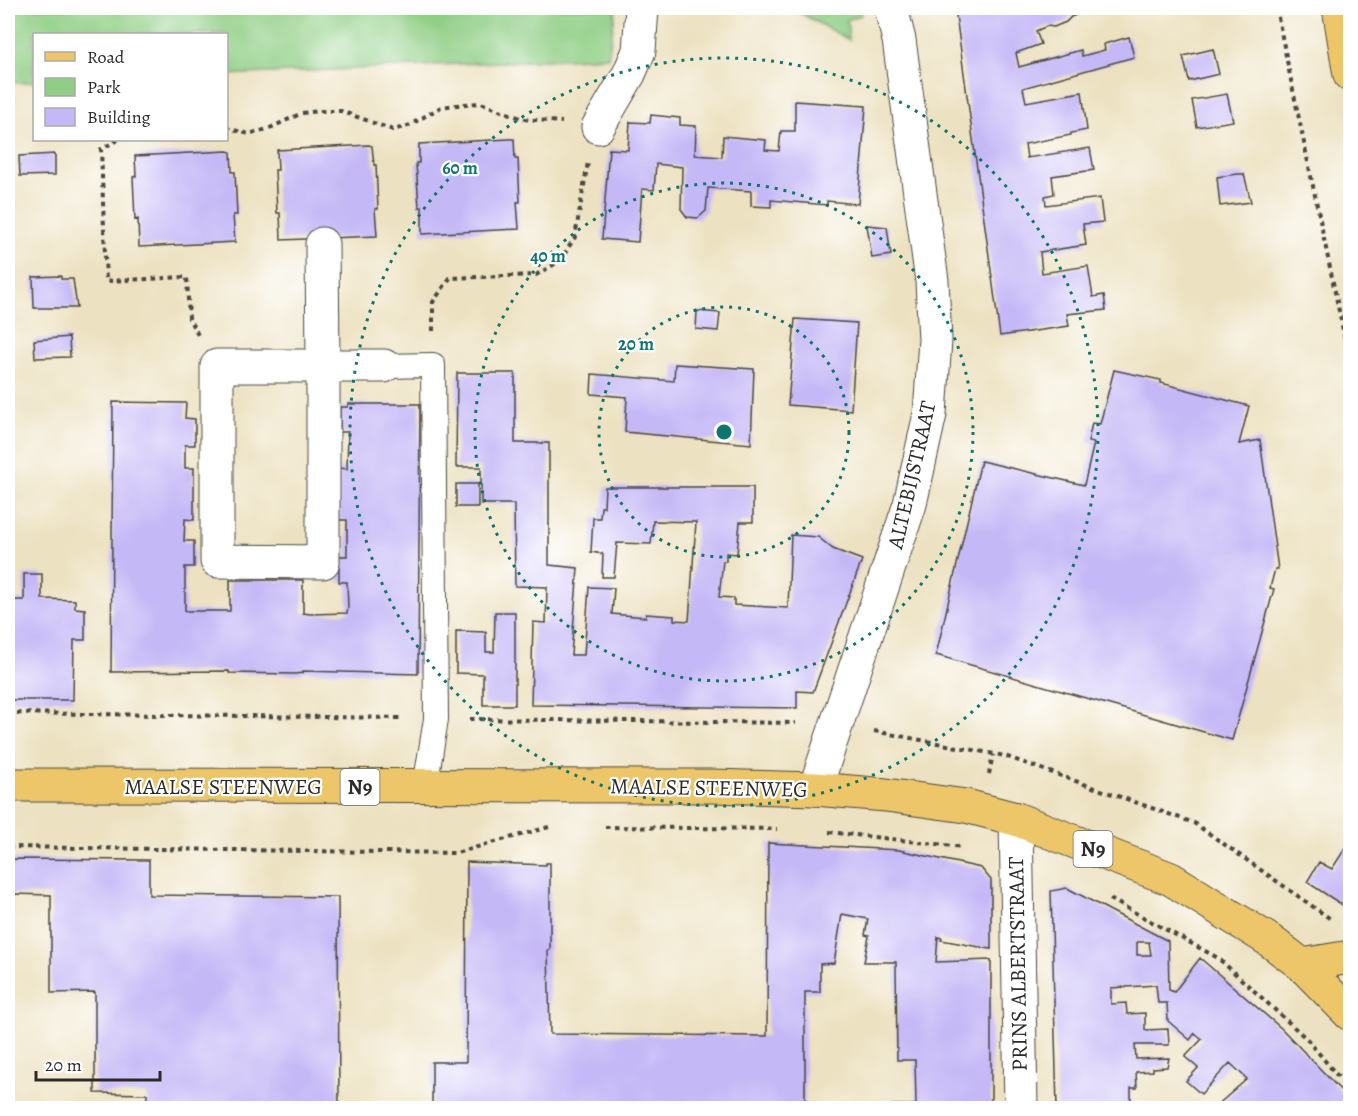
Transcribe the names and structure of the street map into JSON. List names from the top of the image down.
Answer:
{
  "streets": {
    "main road": ["MAALSE STEENWEG", "N9"],
    "street": ["ALTEBIJSTRAAT", "PRINS ALBERTSTRAAT"]
  },
  "crossings": [
    ["ALTEBIJSTRAAT", "MAALSE STEENWEG"],
    ["MAALSE STEENWEG", "PRINS ALBERTSTRAAT"]
  ],
  "legend": ["Road", "Park", "Building"],
  "scale_bar": "20 m",
  "rings": ["60 m", "40 m", "20 m"]
}
